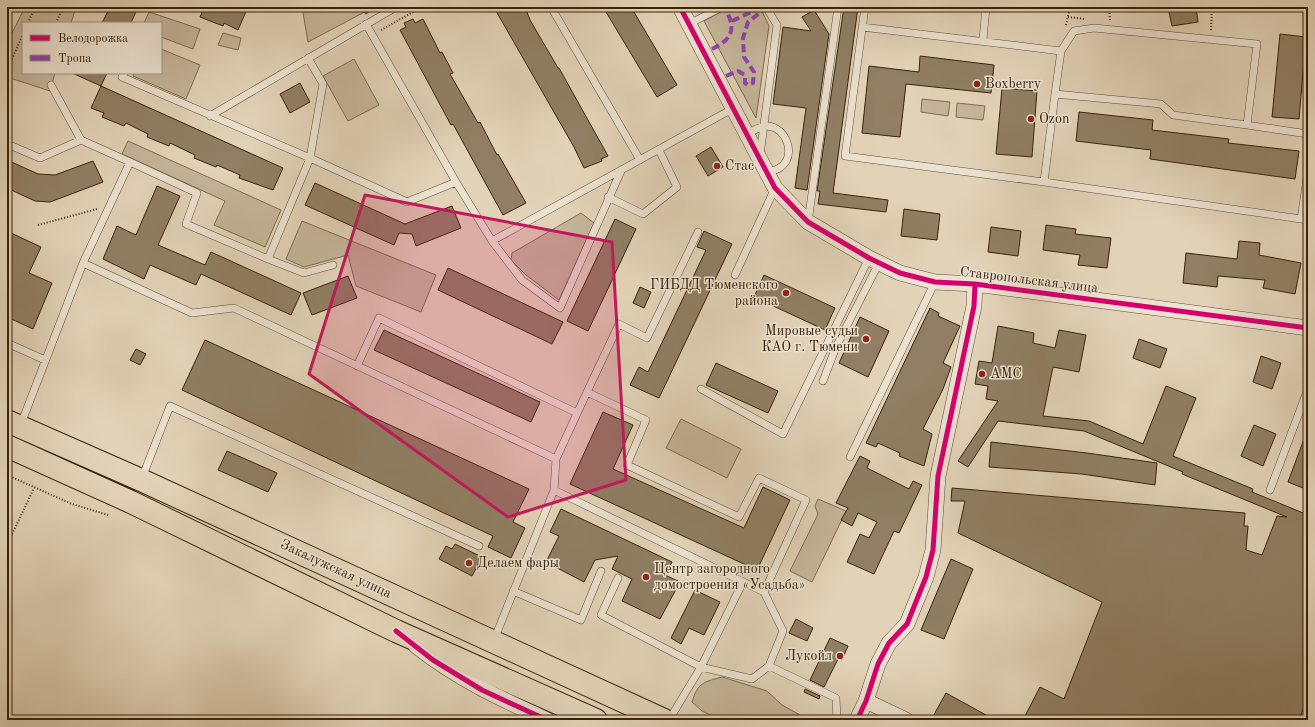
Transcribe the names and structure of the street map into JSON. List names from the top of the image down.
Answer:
{
  "streets": {
    "highway": ["Закалужская улица"],
    "street": ["Ставропольская улица"]
  },
  "places": [
    "Boxberry",
    "Ozon",
    "Стас",
    "ГИБДД Тюменского района",
    "Мировые судьи КАО г. Тюмени",
    "АМС",
    "Делаем фары",
    "Центр загородного домостроения «Усадьба»",
    "Лукойл"
  ],
  "legend": ["Велодорожка", "Тропа"]
}
